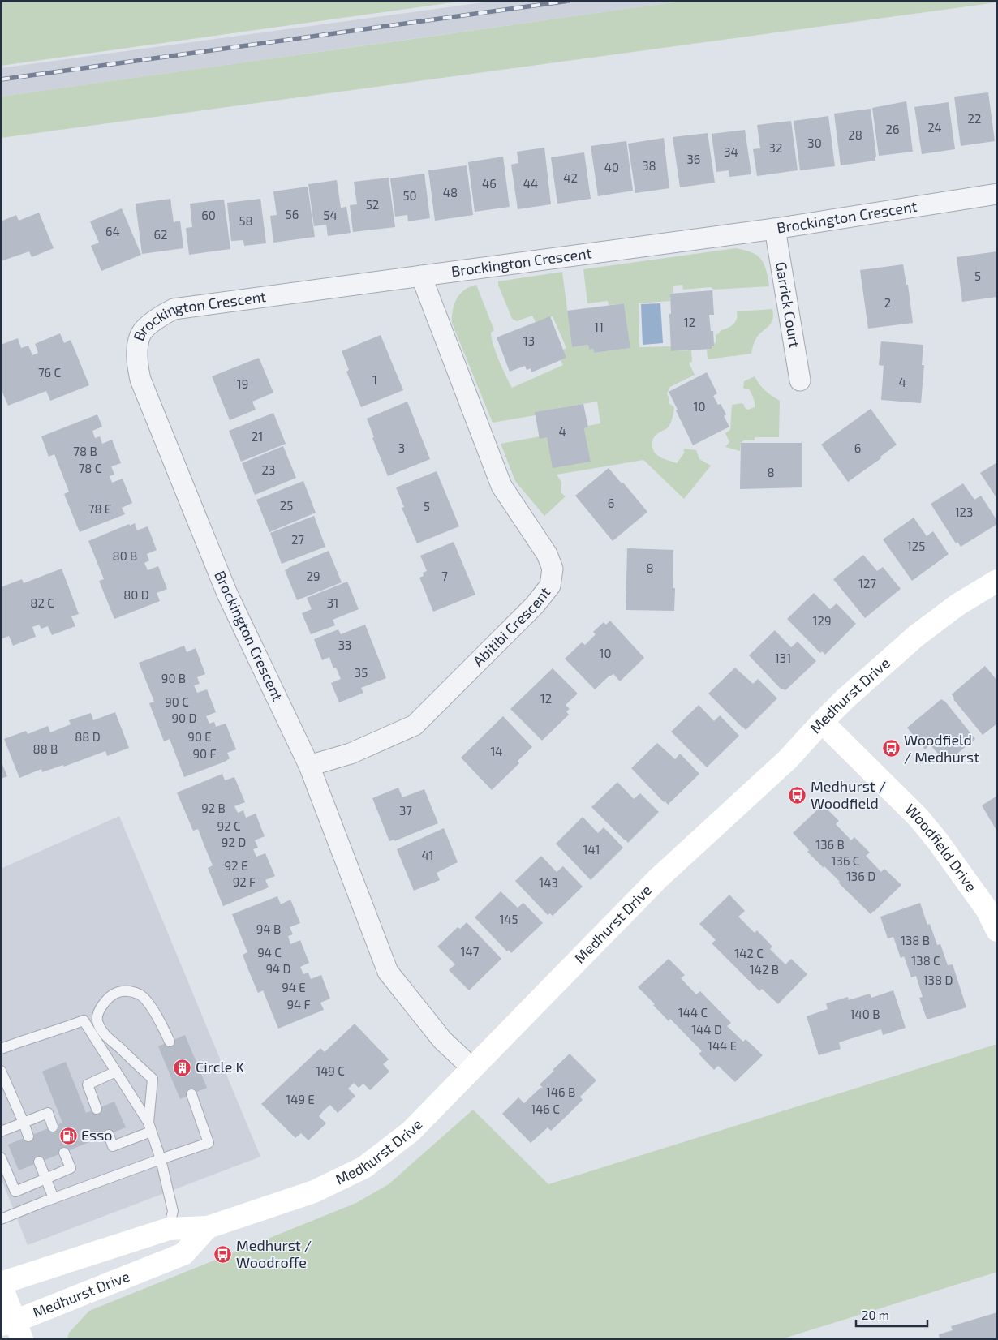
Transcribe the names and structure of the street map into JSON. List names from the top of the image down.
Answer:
{
  "streets": {
    "street": [
      "Brockington Crescent",
      "Garrick Court",
      "Abitibi Crescent",
      "Medhurst Drive",
      "Woodfield Drive"
    ]
  },
  "crossings": [
    ["Brockington Crescent", "Garrick Court"],
    ["Brockington Crescent", "Abitibi Crescent"],
    ["Brockington Crescent", "Medhurst Drive"],
    ["Medhurst Drive", "Woodfield Drive"]
  ],
  "places": {
    "bus stop": ["Woodfield / Medhurst", "Medhurst / Woodfield", "Medhurst / Woodroffe"],
    "building": ["Circle K"],
    "fuel station": ["Esso"]
  },
  "house_numbers": [
    "22",
    "24",
    "26",
    "28",
    "30",
    "32",
    "34",
    "36",
    "38",
    "40",
    "42",
    "46",
    "44",
    "48",
    "50",
    "52",
    "56",
    "60",
    "54",
    "58",
    "64",
    "62",
    "5",
    "2",
    "12",
    "11",
    "13",
    "76 C",
    "1",
    "4",
    "19",
    "10",
    "4",
    "21",
    "3",
    "6",
    "78 B",
    "78 C",
    "23",
    "8",
    "6",
    "25",
    "5",
    "78 E",
    "123",
    "27",
    "125",
    "80 B",
    "8",
    "29",
    "7",
    "127",
    "80 D",
    "82 C",
    "31",
    "129",
    "33",
    "10",
    "131",
    "35",
    "90 B",
    "12",
    "90 C",
    "90 D",
    "88 D",
    "90 E",
    "88 B",
    "14",
    "90 F",
    "92 B",
    "37",
    "92 C",
    "92 D",
    "136 B",
    "141",
    "41",
    "136 C",
    "92 E",
    "136 D",
    "92 F",
    "143",
    "145",
    "94 B",
    "138 B",
    "147",
    "94 C",
    "142 C",
    "138 C",
    "94 D",
    "142 B",
    "138 D",
    "94 E",
    "94 F",
    "144 C",
    "140 B",
    "144 D",
    "144 E",
    "149 C",
    "146 B",
    "149 E",
    "146 C"
  ],
  "scale_bar": "20 m"
}
